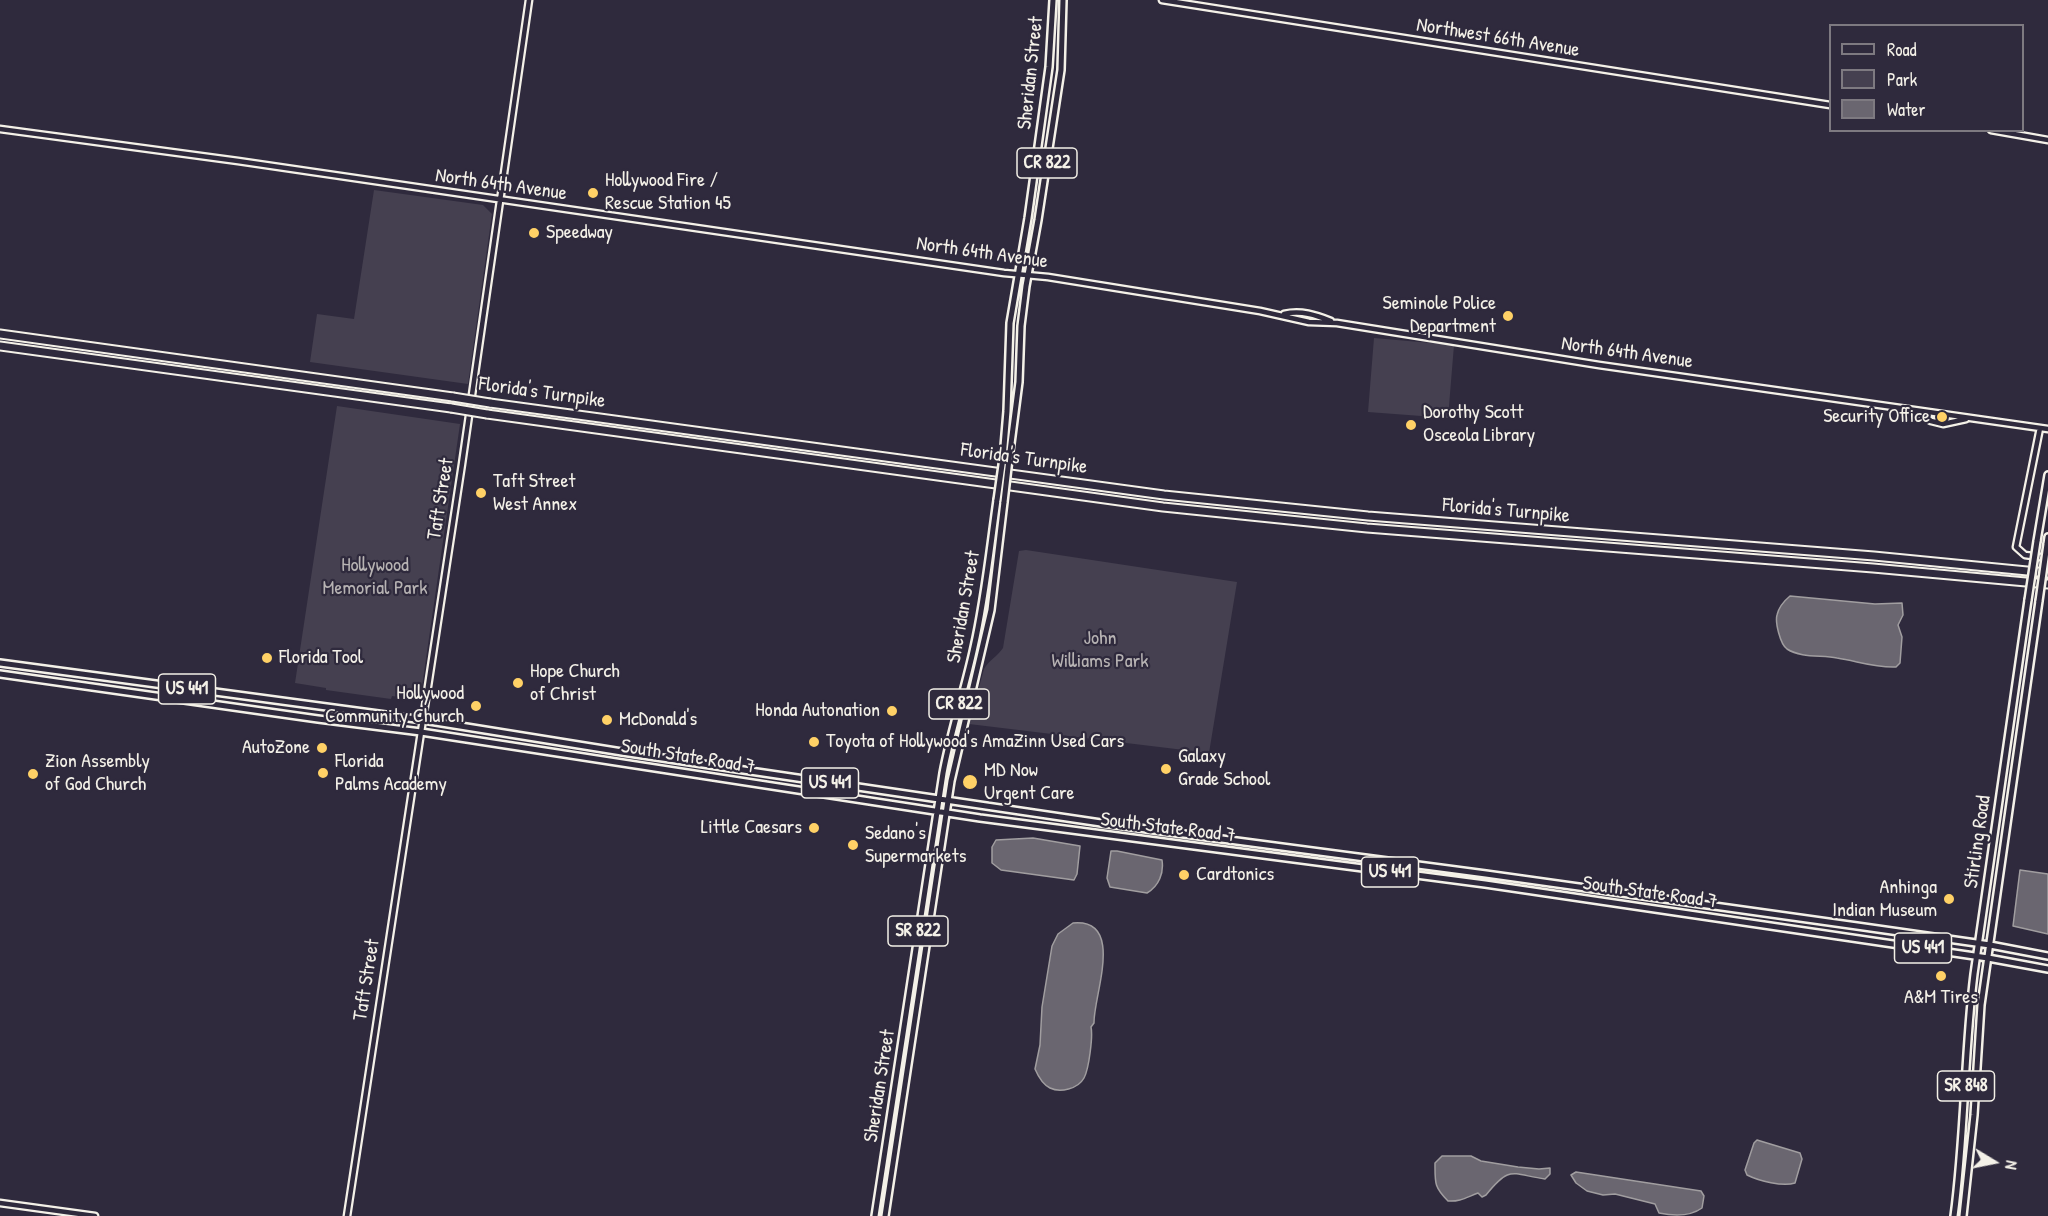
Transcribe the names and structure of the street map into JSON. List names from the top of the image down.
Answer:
{
  "streets": {
    "highway": ["Florida's Turnpike"],
    "main road": [
      "Sheridan Street",
      "CR 822",
      "US 441",
      "South State Road 7",
      "Stirling Road",
      "SR 822",
      "SR 848"
    ],
    "street": ["Northwest 66th Avenue", "North 64th Avenue", "Taft Street"]
  },
  "crossings": [
    ["Sheridan Street", "North 64th Avenue"],
    ["Sheridan Street", "South State Road 7"],
    ["North 64th Avenue", "Taft Street"],
    ["Taft Street", "South State Road 7"],
    ["South State Road 7", "Stirling Road"]
  ],
  "parks": ["Hollywood Memorial Park", "John Williams Park"],
  "places": [
    "Hollywood Fire / Rescue Station 45",
    "Speedway",
    "Seminole Police Department",
    "Security Office",
    "Dorothy Scott Osceola Library",
    "Taft Street West Annex",
    "Florida Tool",
    "Hope Church of Christ",
    "Hollywood Community Church",
    "Honda Autonation",
    "McDonald's",
    "Toyota of Hollywood's AmaZinn Used Cars",
    "AutoZone",
    "Galaxy Grade School",
    "Florida Palms Academy",
    "Zion Assembly of God Church",
    "MD Now Urgent Care",
    "Little Caesars",
    "Sedano's Supermarkets",
    "Cardtonics",
    "Anhinga Indian Museum",
    "A&M Tires"
  ],
  "legend": ["Road", "Park", "Water"],
  "north": "right"
}
